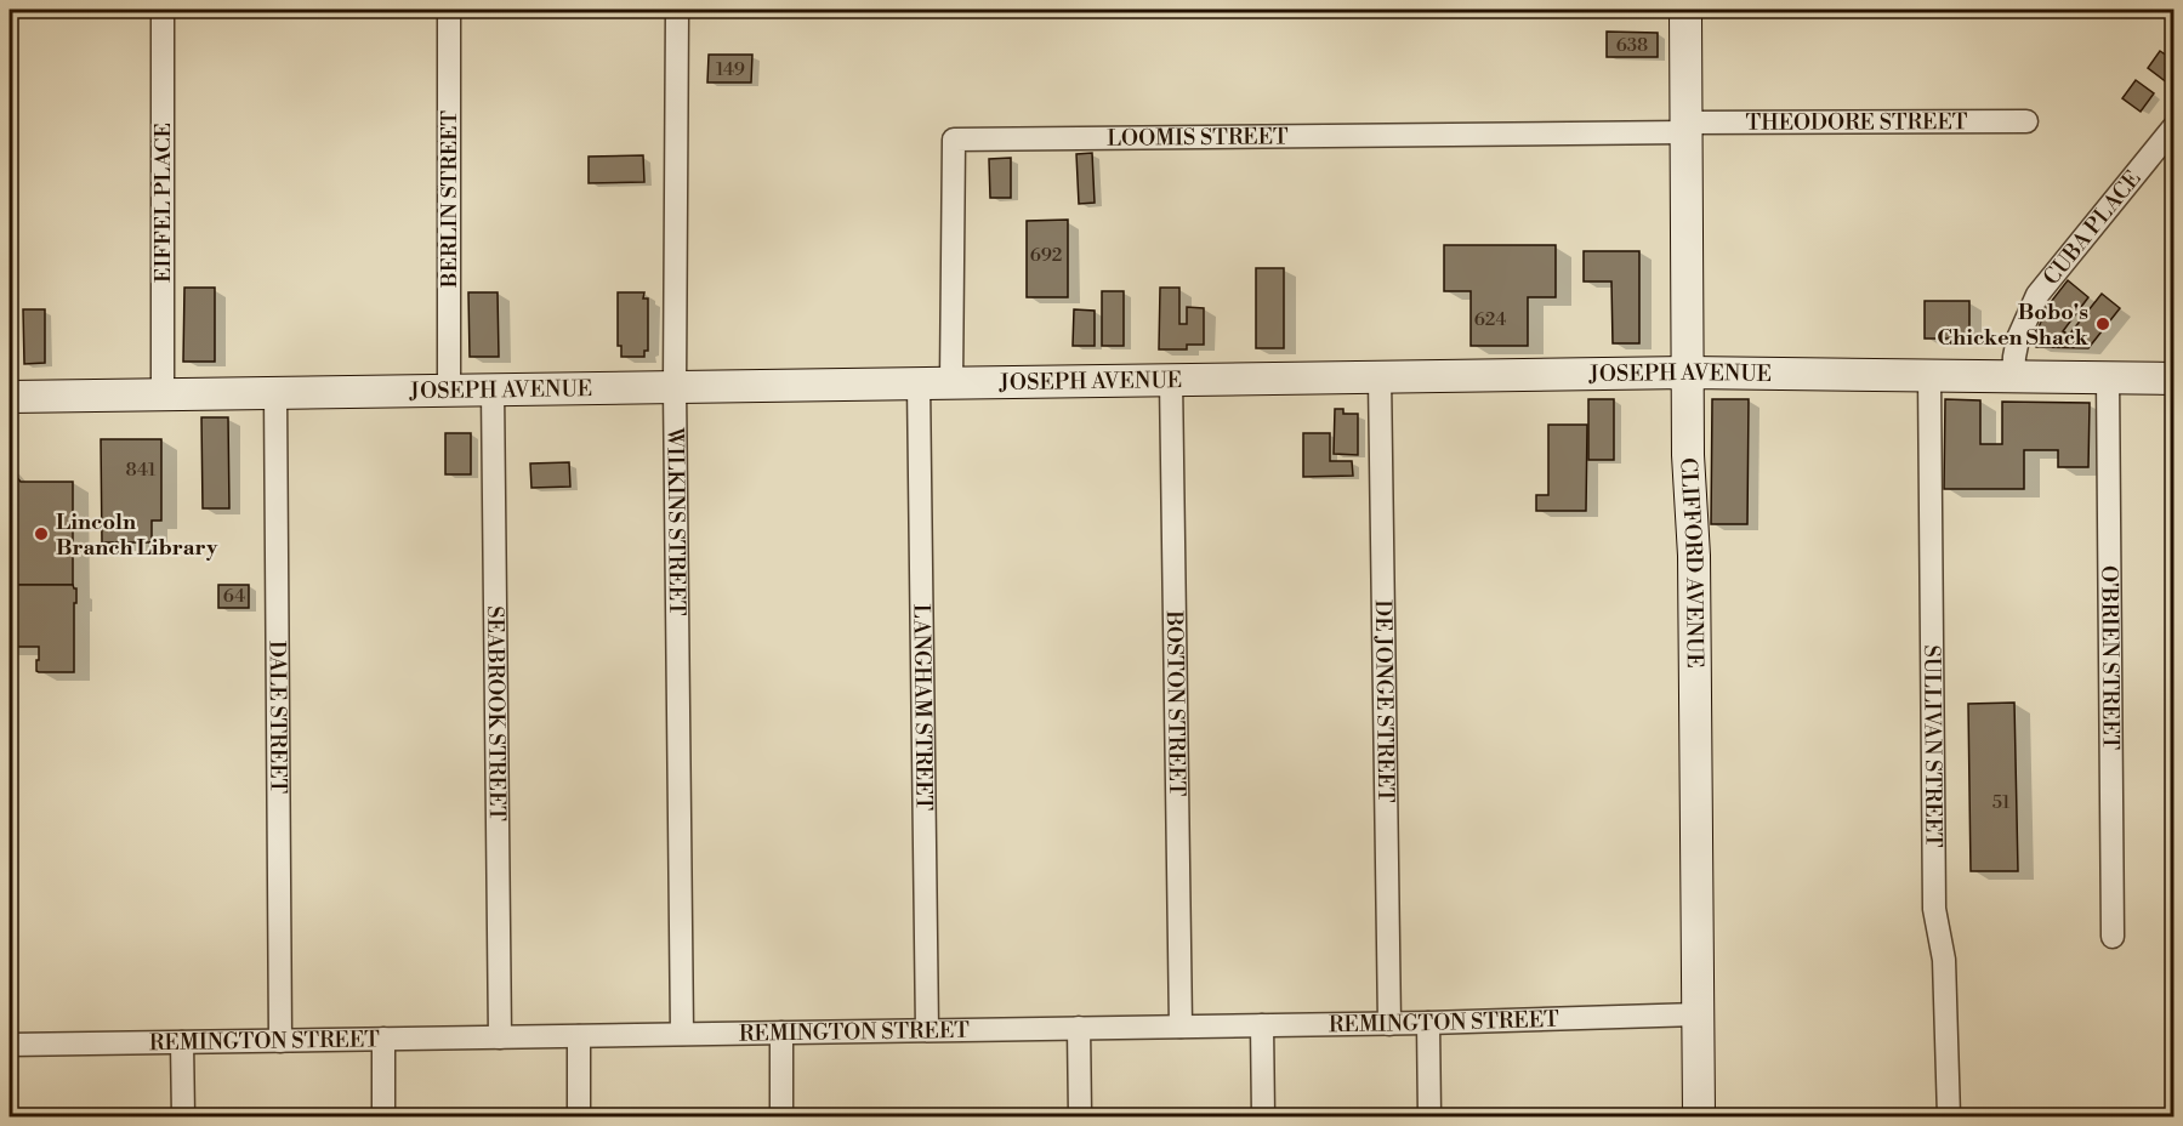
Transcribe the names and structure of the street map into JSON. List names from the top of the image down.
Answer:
{
  "streets": {
    "main road": ["JOSEPH AVENUE", "CLIFFORD AVENUE"],
    "street": [
      "THEODORE STREET",
      "LOOMIS STREET",
      "BERLIN STREET",
      "EIFFEL PLACE",
      "CUBA PLACE",
      "WILKINS STREET",
      "O'BRIEN STREET",
      "DE JONGE STREET",
      "BOSTON STREET",
      "LANGHAM STREET",
      "SEABROOK STREET",
      "DALE STREET",
      "SULLIVAN STREET",
      "REMINGTON STREET"
    ]
  },
  "crossings": [
    ["THEODORE STREET", "LOOMIS STREET"],
    ["THEODORE STREET", "CLIFFORD AVENUE"],
    ["LOOMIS STREET", "JOSEPH AVENUE"],
    ["LOOMIS STREET", "CLIFFORD AVENUE"],
    ["BERLIN STREET", "JOSEPH AVENUE"],
    ["EIFFEL PLACE", "JOSEPH AVENUE"],
    ["CUBA PLACE", "JOSEPH AVENUE"],
    ["JOSEPH AVENUE", "WILKINS STREET"],
    ["JOSEPH AVENUE", "CLIFFORD AVENUE"],
    ["JOSEPH AVENUE", "O'BRIEN STREET"],
    ["JOSEPH AVENUE", "DE JONGE STREET"],
    ["JOSEPH AVENUE", "BOSTON STREET"],
    ["JOSEPH AVENUE", "LANGHAM STREET"],
    ["JOSEPH AVENUE", "SEABROOK STREET"],
    ["JOSEPH AVENUE", "DALE STREET"],
    ["JOSEPH AVENUE", "SULLIVAN STREET"],
    ["WILKINS STREET", "REMINGTON STREET"],
    ["CLIFFORD AVENUE", "REMINGTON STREET"],
    ["DE JONGE STREET", "REMINGTON STREET"],
    ["BOSTON STREET", "REMINGTON STREET"],
    ["LANGHAM STREET", "REMINGTON STREET"],
    ["SEABROOK STREET", "REMINGTON STREET"],
    ["DALE STREET", "REMINGTON STREET"]
  ],
  "places": ["Bobo's Chicken Shack", "Lincoln Branch Library"],
  "house_numbers": [
    "638",
    "149",
    "692",
    "624",
    "841",
    "64",
    "51"
  ]
}
